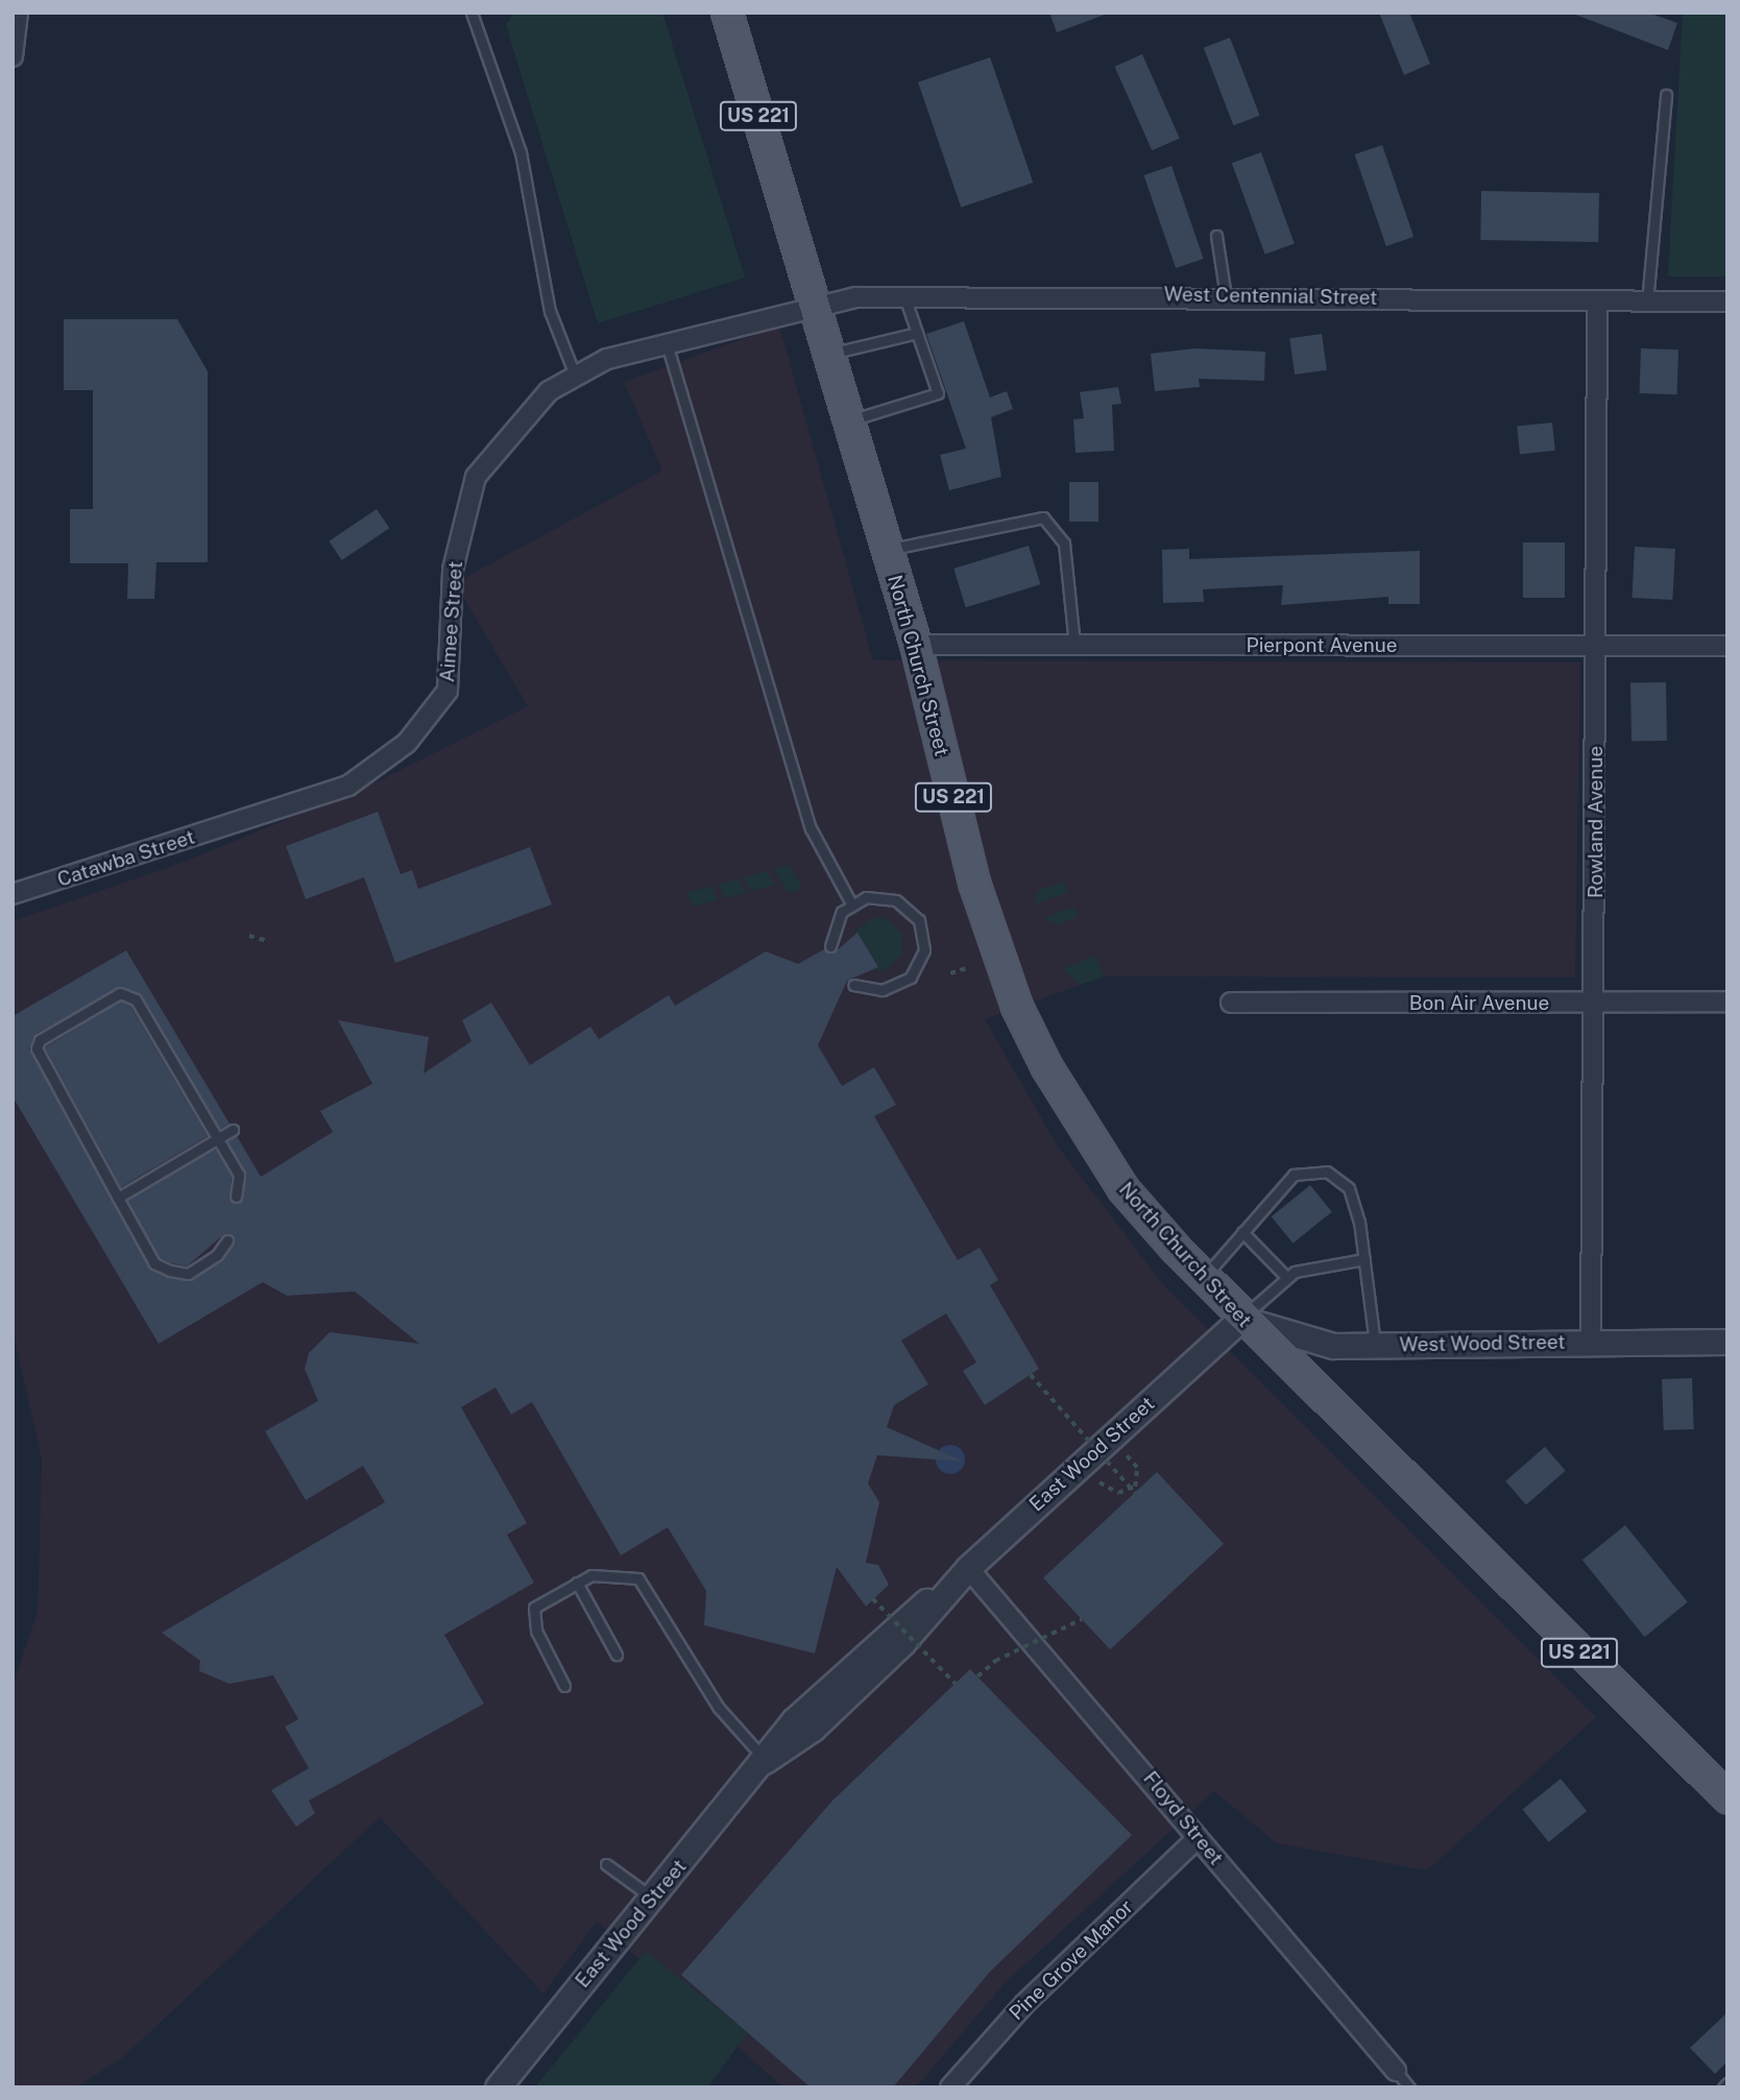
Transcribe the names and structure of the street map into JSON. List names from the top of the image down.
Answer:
{
  "streets": {
    "main road": ["US 221", "North Church Street"],
    "street": [
      "West Centennial Street",
      "Aimee Street",
      "Pierpont Avenue",
      "Rowland Avenue",
      "Catawba Street",
      "Bon Air Avenue",
      "West Wood Street",
      "East Wood Street",
      "Floyd Street",
      "Pine Grove Manor"
    ]
  },
  "crossings": [
    ["West Centennial Street", "Aimee Street"],
    ["West Centennial Street", "North Church Street"],
    ["West Centennial Street", "Rowland Avenue"],
    ["Aimee Street", "North Church Street"],
    ["Aimee Street", "Catawba Street"],
    ["Pierpont Avenue", "North Church Street"],
    ["Pierpont Avenue", "Rowland Avenue"],
    ["North Church Street", "West Wood Street"],
    ["North Church Street", "East Wood Street"],
    ["Rowland Avenue", "Bon Air Avenue"],
    ["Rowland Avenue", "West Wood Street"],
    ["West Wood Street", "East Wood Street"],
    ["East Wood Street", "Floyd Street"],
    ["Floyd Street", "Pine Grove Manor"]
  ]
}
